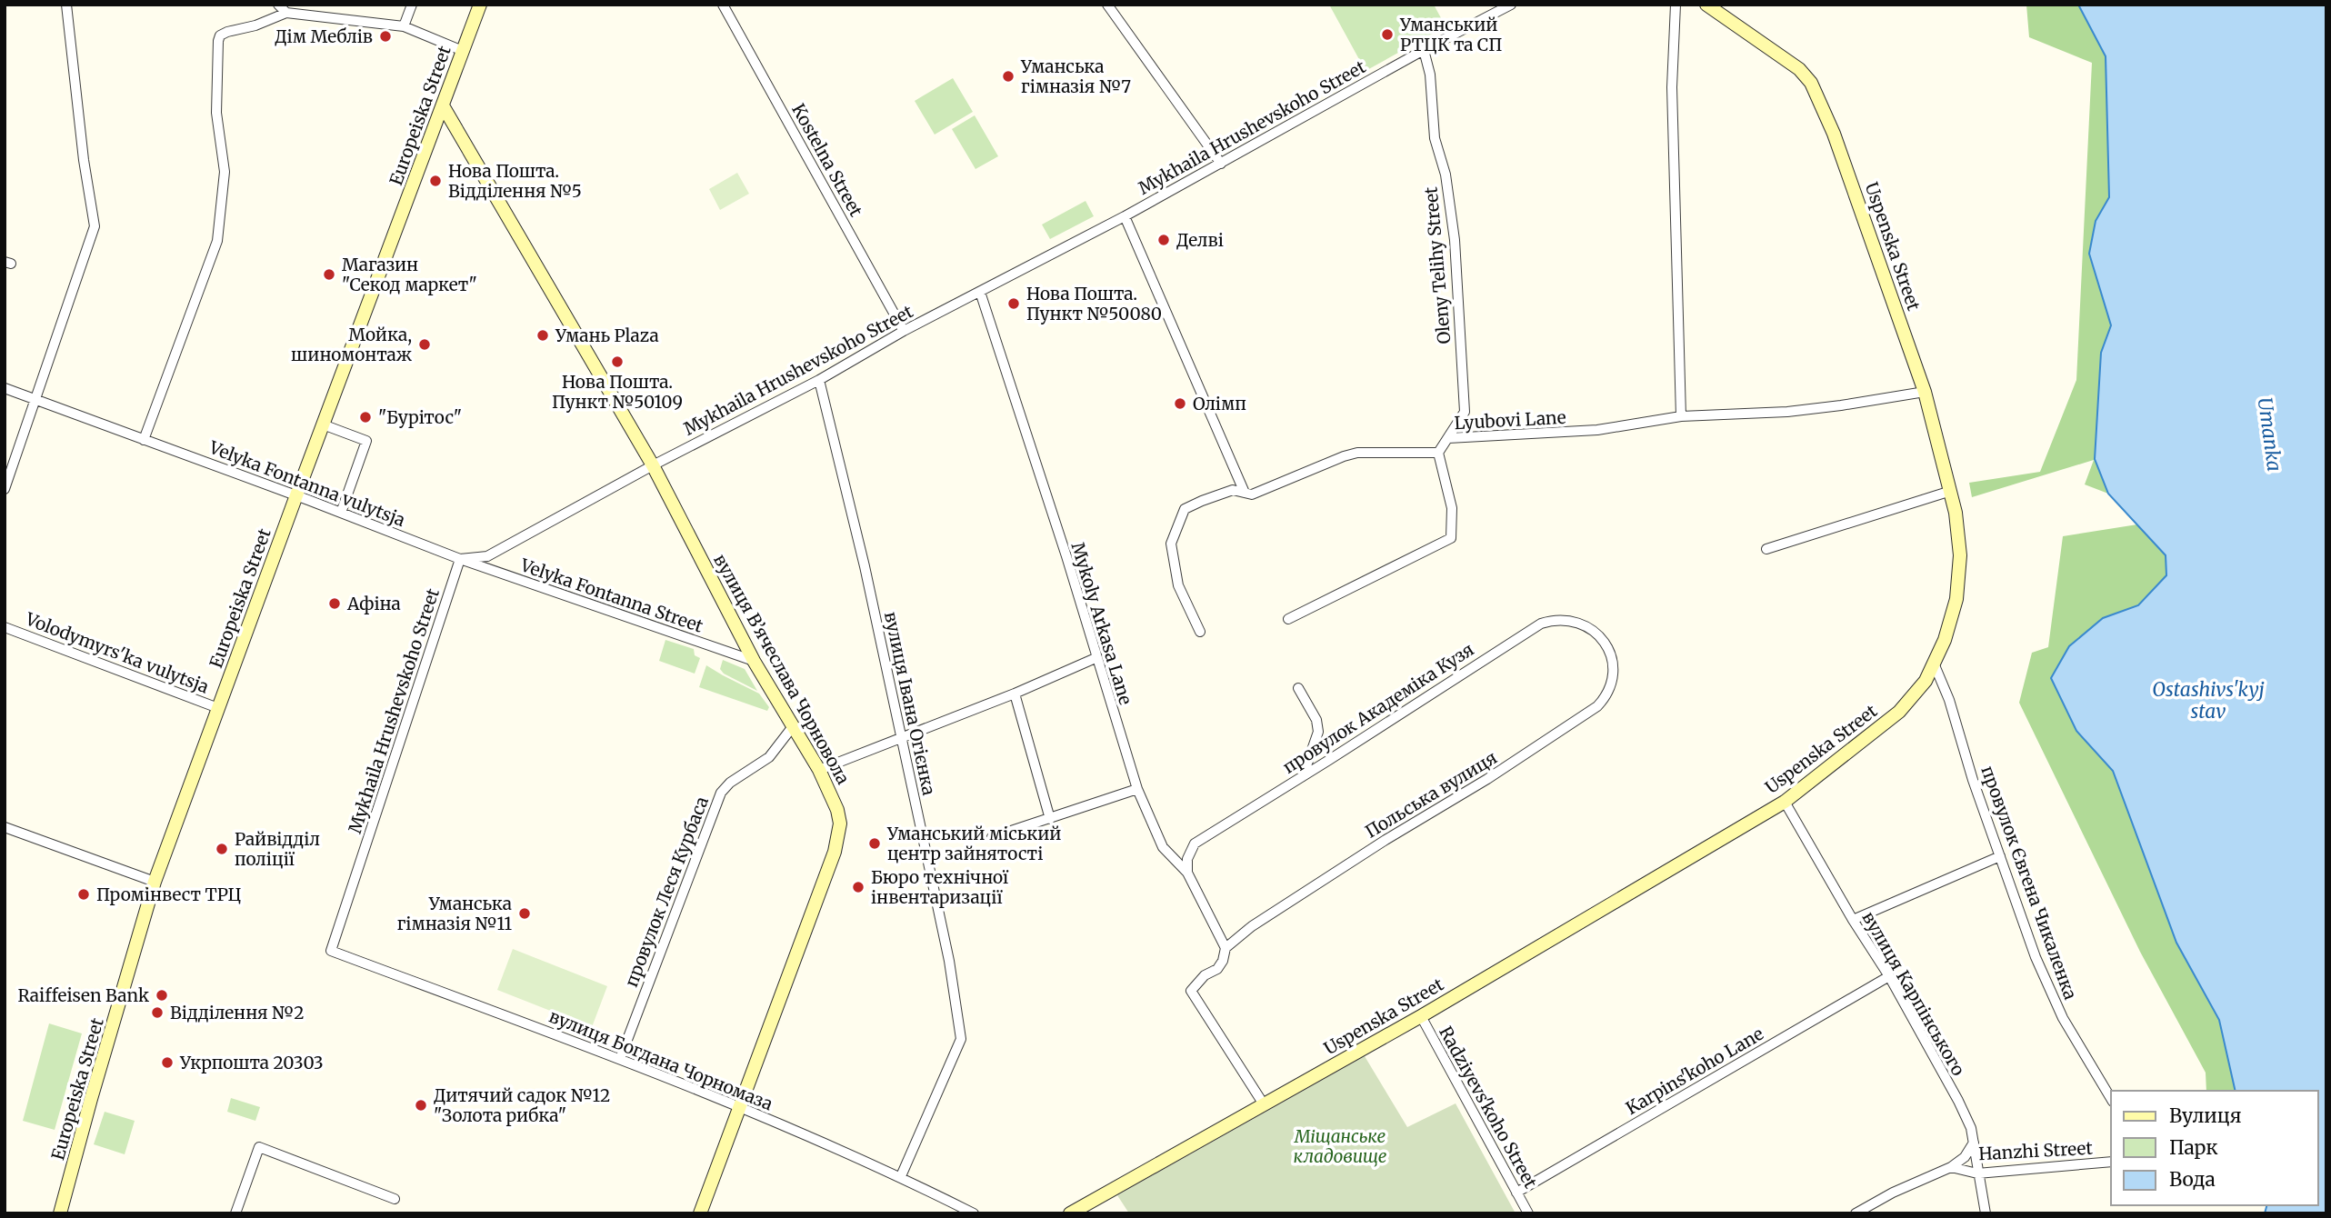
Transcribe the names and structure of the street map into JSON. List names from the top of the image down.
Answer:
{
  "streets": {
    "street": [
      "Europeiska Street",
      "Mykhaila Hrushevskoho Street",
      "Kostelna Street",
      "Uspenska Street",
      "Oleny Telihy Street",
      "Lyubovi Lane",
      "Velyka Fontanna vulytsja",
      "Velyka Fontanna Street",
      "Mykoly Arkasa Lane",
      "Volodymyrs'ka vulytsja",
      "вулиця В’ячеслава Чорновола",
      "вулиця Івана Огієнка",
      "провулок Академіка Кузя",
      "Польська вулиця",
      "провулок Євгена Чикаленка",
      "провулок Леся Курбаса",
      "вулиця Карпінського",
      "вулиця Богдана Чорномаза",
      "Karpinsʹkoho Lane",
      "Radziyevsʹkoho Street",
      "Hanzhi Street"
    ]
  },
  "crossings": [
    ["Europeiska Street", "Velyka Fontanna vulytsja"],
    ["Europeiska Street", "Volodymyrs'ka vulytsja"],
    ["Europeiska Street", "вулиця В’ячеслава Чорновола"],
    ["Mykhaila Hrushevskoho Street", "Kostelna Street"],
    ["Mykhaila Hrushevskoho Street", "Oleny Telihy Street"],
    ["Mykhaila Hrushevskoho Street", "Velyka Fontanna vulytsja"],
    ["Mykhaila Hrushevskoho Street", "Velyka Fontanna Street"],
    ["Mykhaila Hrushevskoho Street", "Mykoly Arkasa Lane"],
    ["Mykhaila Hrushevskoho Street", "вулиця В’ячеслава Чорновола"],
    ["Mykhaila Hrushevskoho Street", "вулиця Івана Огієнка"],
    ["Mykhaila Hrushevskoho Street", "вулиця Богдана Чорномаза"],
    ["Uspenska Street", "Lyubovi Lane"],
    ["Uspenska Street", "Польська вулиця"],
    ["Uspenska Street", "провулок Євгена Чикаленка"],
    ["Uspenska Street", "вулиця Карпінського"],
    ["Uspenska Street", "Radziyevsʹkoho Street"],
    ["Oleny Telihy Street", "Lyubovi Lane"],
    ["Velyka Fontanna vulytsja", "Velyka Fontanna Street"],
    ["Velyka Fontanna Street", "вулиця В’ячеслава Чорновола"],
    ["Mykoly Arkasa Lane", "провулок Академіка Кузя"],
    ["Mykoly Arkasa Lane", "Польська вулиця"],
    ["вулиця В’ячеслава Чорновола", "провулок Леся Курбаса"],
    ["вулиця В’ячеслава Чорновола", "вулиця Богдана Чорномаза"],
    ["вулиця Івана Огієнка", "вулиця Богдана Чорномаза"],
    ["провулок Академіка Кузя", "Польська вулиця"],
    ["провулок Леся Курбаса", "вулиця Богдана Чорномаза"],
    ["вулиця Карпінського", "Karpinsʹkoho Lane"],
    ["вулиця Карпінського", "Hanzhi Street"],
    ["Karpinsʹkoho Lane", "Radziyevsʹkoho Street"]
  ],
  "water": ["Umanka", "Ostashivs'kyj stav"],
  "parks": ["Міщанське кладовище"],
  "places": [
    "Уманський РТЦК та СП",
    "Дім Меблів",
    "Уманська гімназія №7",
    "Нова Пошта. Відділення №5",
    "Делві",
    "Магазин \"Секод маркет\"",
    "Нова Пошта. Пункт №50080",
    "Умань Plaza",
    "Мойка, шиномонтаж",
    "Нова Пошта. Пункт №50109",
    "Олімп",
    "\"Бурітос\"",
    "Афіна",
    "Уманський міський центр зайнятості",
    "Райвідділ поліції",
    "Бюро технічної інвентаризації",
    "Промінвест ТРЦ",
    "Уманська гімназія №11",
    "Raiffeisen Bank",
    "Відділення №2",
    "Укрпошта 20303",
    "Дитячий садок №12 \"Золота рибка\""
  ],
  "legend": ["Вулиця", "Парк", "Вода"]
}
